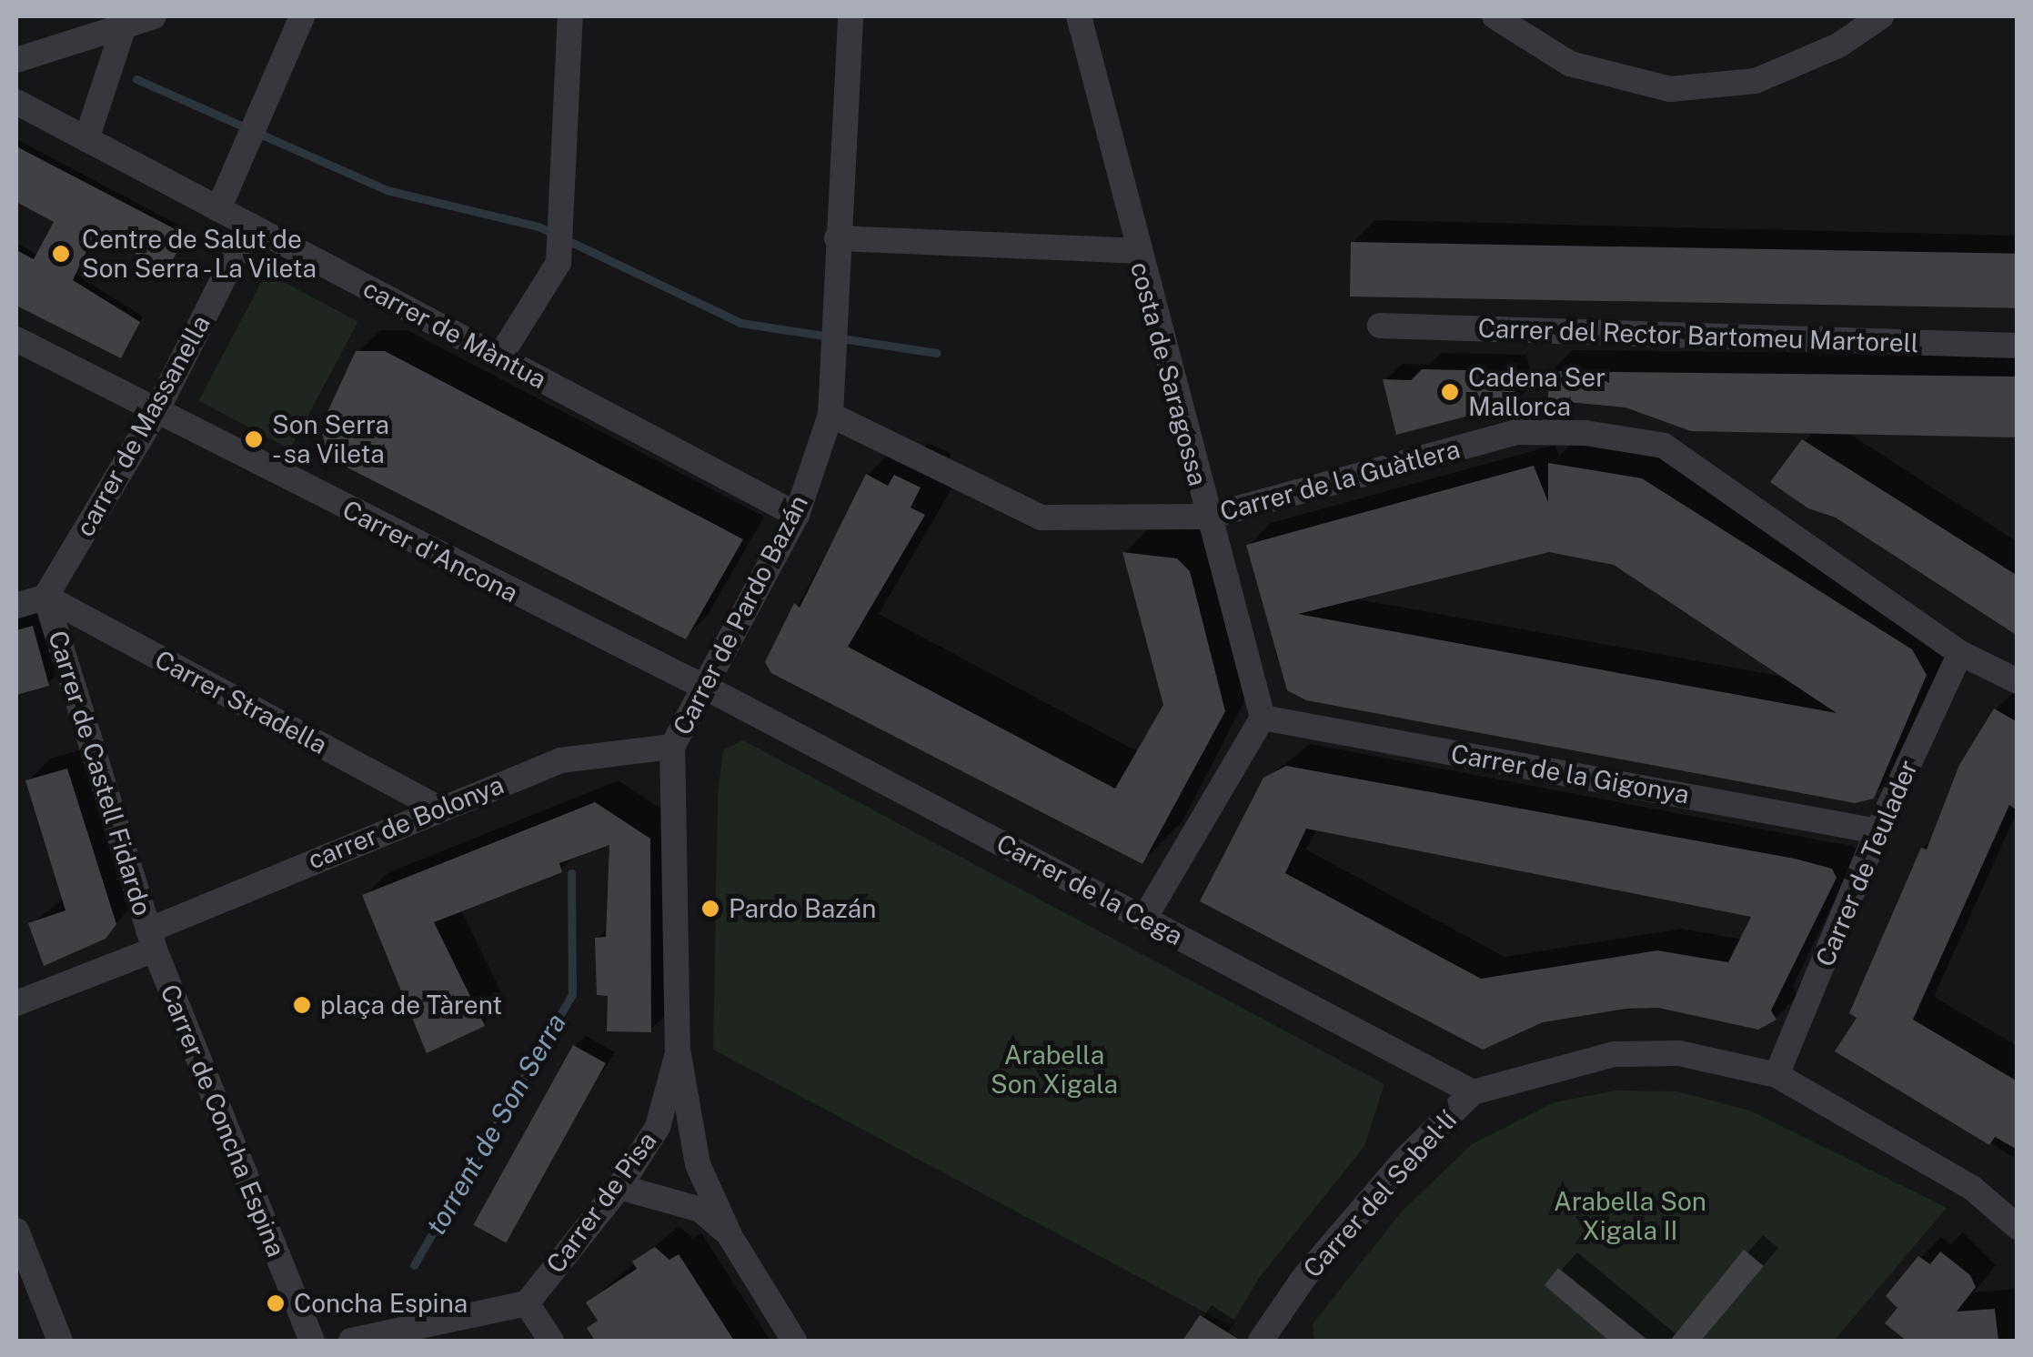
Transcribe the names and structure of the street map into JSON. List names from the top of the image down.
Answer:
{
  "streets": {
    "street": [
      "carrer de Màntua",
      "Carrer del Rector Bartomeu Martorell",
      "costa de Saragossa",
      "carrer de Massanella",
      "Carrer de la Guàtlera",
      "Carrer d'Ancona",
      "Carrer de Pardo Bazán",
      "Carrer Stradella",
      "Carrer de Castell Fidardo",
      "Carrer de la Gigonya",
      "carrer de Bolonya",
      "Carrer de Teulader",
      "Carrer de la Cega",
      "Carrer de Concha Espina",
      "Carrer del Sebel·lí",
      "Carrer de Pisa"
    ]
  },
  "crossings": [
    ["carrer de Màntua", "carrer de Massanella"],
    ["carrer de Màntua", "Carrer de Pardo Bazán"],
    ["costa de Saragossa", "Carrer de la Guàtlera"],
    ["costa de Saragossa", "Carrer de la Gigonya"],
    ["carrer de Massanella", "Carrer d'Ancona"],
    ["carrer de Massanella", "Carrer Stradella"],
    ["carrer de Massanella", "Carrer de Castell Fidardo"],
    ["Carrer de la Guàtlera", "Carrer de Pardo Bazán"],
    ["Carrer de la Guàtlera", "Carrer de Teulader"],
    ["Carrer d'Ancona", "Carrer de Pardo Bazán"],
    ["Carrer d'Ancona", "Carrer de la Cega"],
    ["Carrer de Pardo Bazán", "carrer de Bolonya"],
    ["Carrer de Pardo Bazán", "Carrer de la Cega"],
    ["Carrer de Pardo Bazán", "Carrer de Pisa"],
    ["Carrer Stradella", "Carrer de Castell Fidardo"],
    ["Carrer Stradella", "carrer de Bolonya"],
    ["Carrer de Castell Fidardo", "carrer de Bolonya"],
    ["Carrer de Castell Fidardo", "Carrer de Concha Espina"],
    ["Carrer de la Gigonya", "Carrer de Teulader"],
    ["carrer de Bolonya", "Carrer de Concha Espina"],
    ["Carrer de Teulader", "Carrer del Sebel·lí"],
    ["Carrer de la Cega", "Carrer del Sebel·lí"]
  ],
  "water": ["torrent de Son Serra"],
  "parks": ["Arabella Son Xigala", "Arabella Son Xigala II"],
  "places": [
    "Centre de Salut de Son Serra - La Vileta",
    "Cadena Ser Mallorca",
    "Son Serra - sa Vileta",
    "Pardo Bazán",
    "plaça de Tàrent",
    "Concha Espina"
  ]
}
